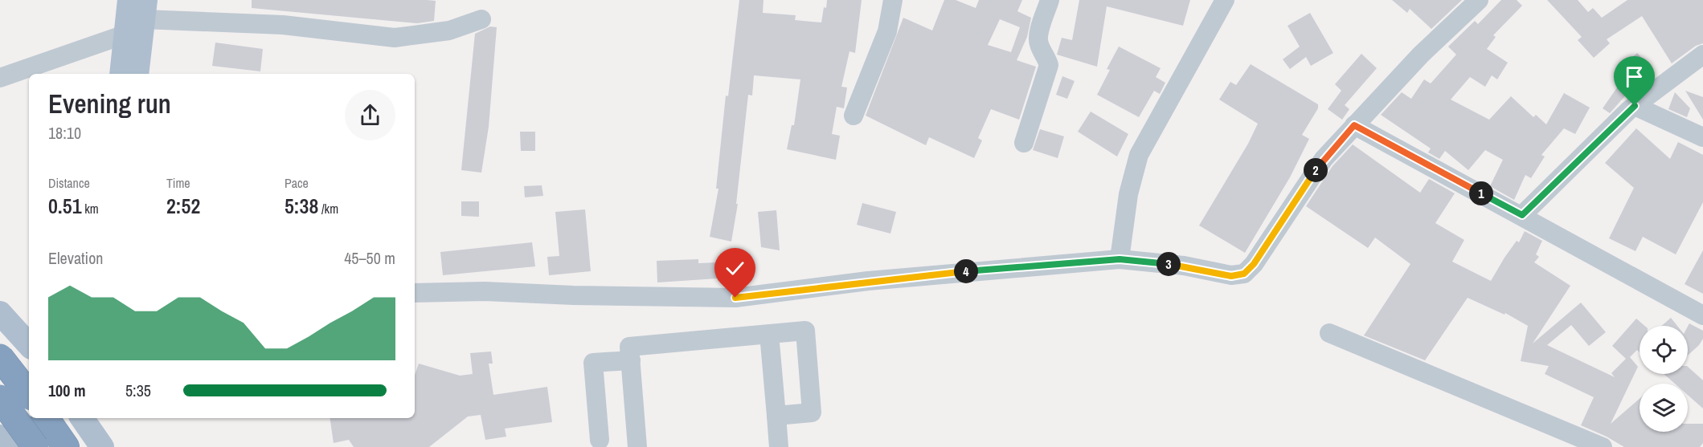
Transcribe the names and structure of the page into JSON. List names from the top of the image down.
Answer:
{
  "page": {
    "heading": ["Evening run", "18:10"],
    "stats": [
      ["Distance", "0.51 km"],
      ["Time", "2:52"],
      ["Pace", "5:38 /km"]
    ],
    "pins": [
      "2",
      "1",
      "3",
      "4"
    ],
    "chart": ["Elevation", "45–50 m"],
    "list": [
      {
        "name": "100 m",
        "note": "5:35"
      }
    ]
  }
}
